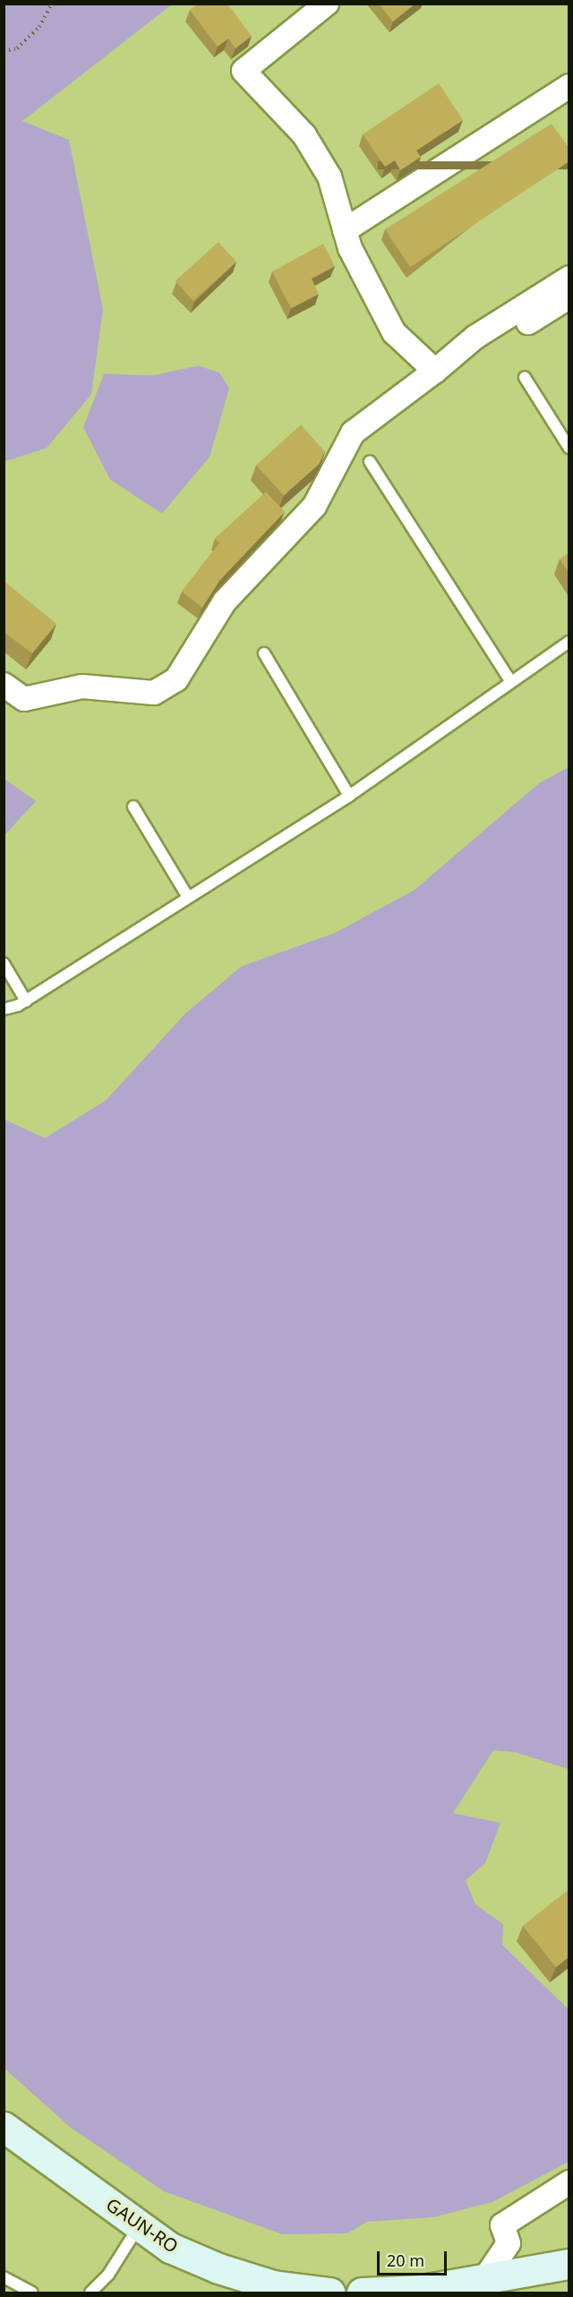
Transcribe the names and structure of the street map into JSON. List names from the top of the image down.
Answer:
{
  "streets": {
    "street": ["GAUN-RO"]
  },
  "scale_bar": "20 m"
}
